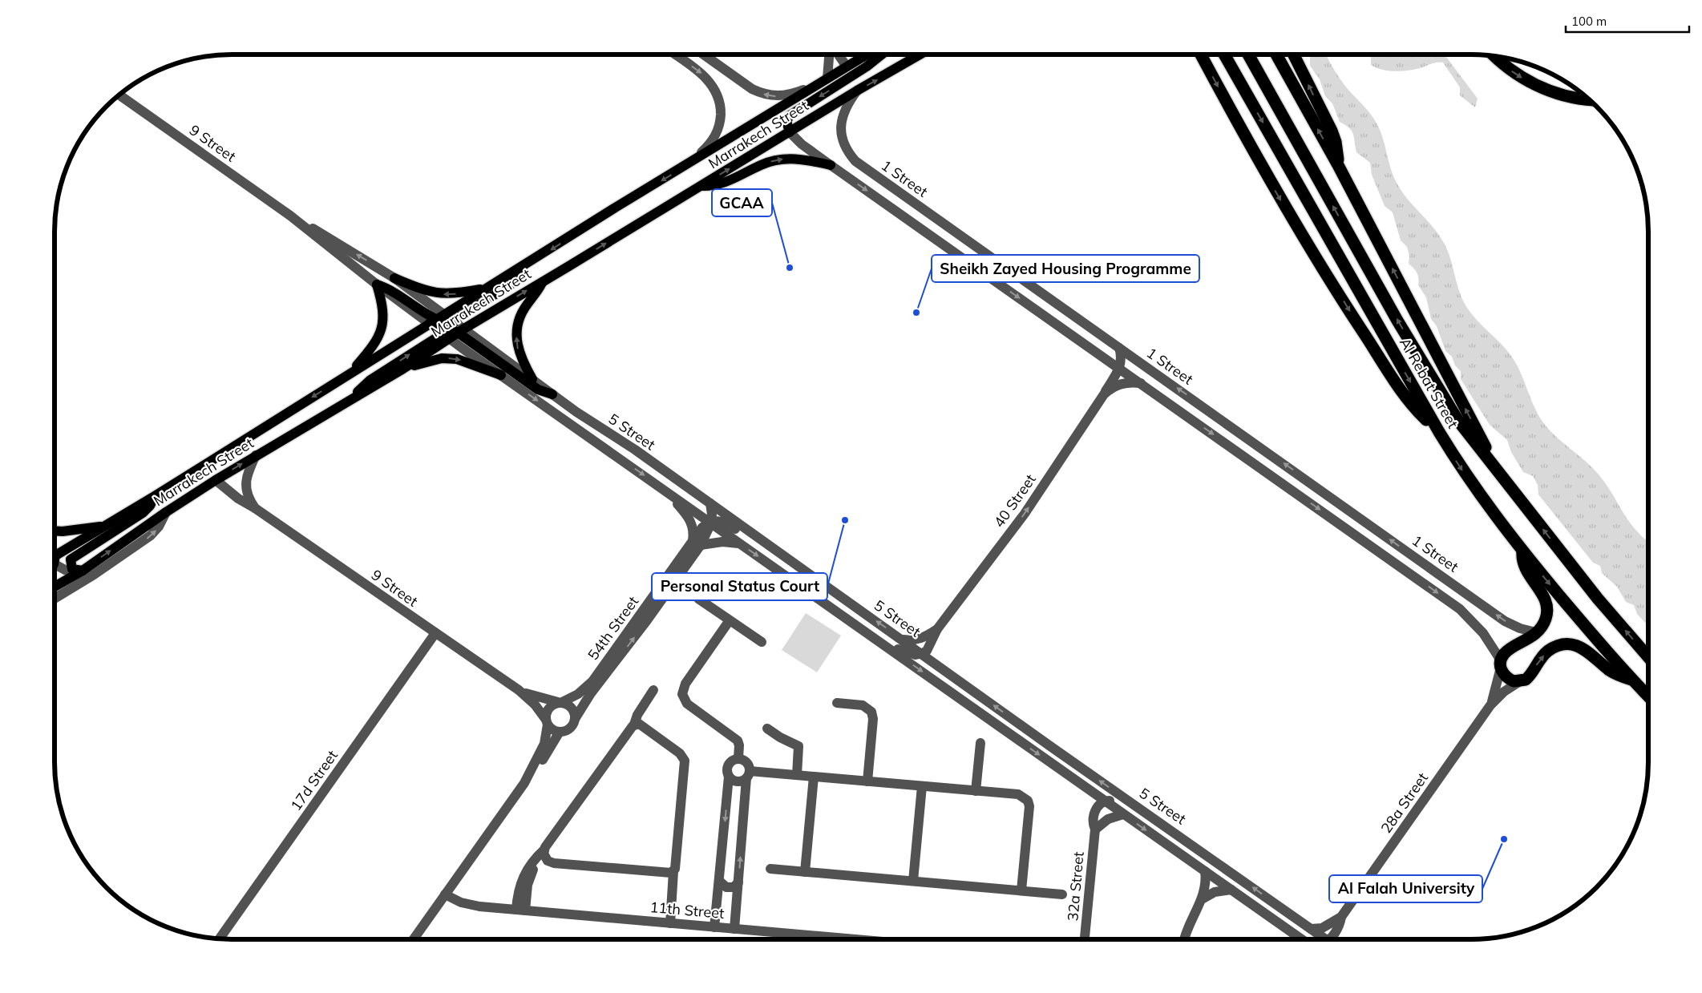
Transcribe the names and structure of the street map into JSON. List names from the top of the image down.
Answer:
{
  "streets": {
    "highway": ["Al Rebat Street"],
    "main road": ["Marrakech Street"],
    "street": [
      "9 Street",
      "1 Street",
      "5 Street",
      "40 Street",
      "54th Street",
      "17d Street",
      "28a Street",
      "32a Street",
      "11th Street"
    ]
  },
  "crossings": [
    ["Marrakech Street", "9 Street"],
    ["Marrakech Street", "1 Street"],
    ["Marrakech Street", "5 Street"],
    ["9 Street", "5 Street"],
    ["9 Street", "54th Street"],
    ["9 Street", "17d Street"],
    ["5 Street", "40 Street"],
    ["5 Street", "54th Street"],
    ["5 Street", "28a Street"],
    ["5 Street", "32a Street"]
  ],
  "one_way": ["40 Street"],
  "places": [
    "GCAA",
    "Sheikh Zayed Housing Programme",
    "Personal Status Court",
    "Al Falah University"
  ],
  "scale_bar": "100 m"
}
